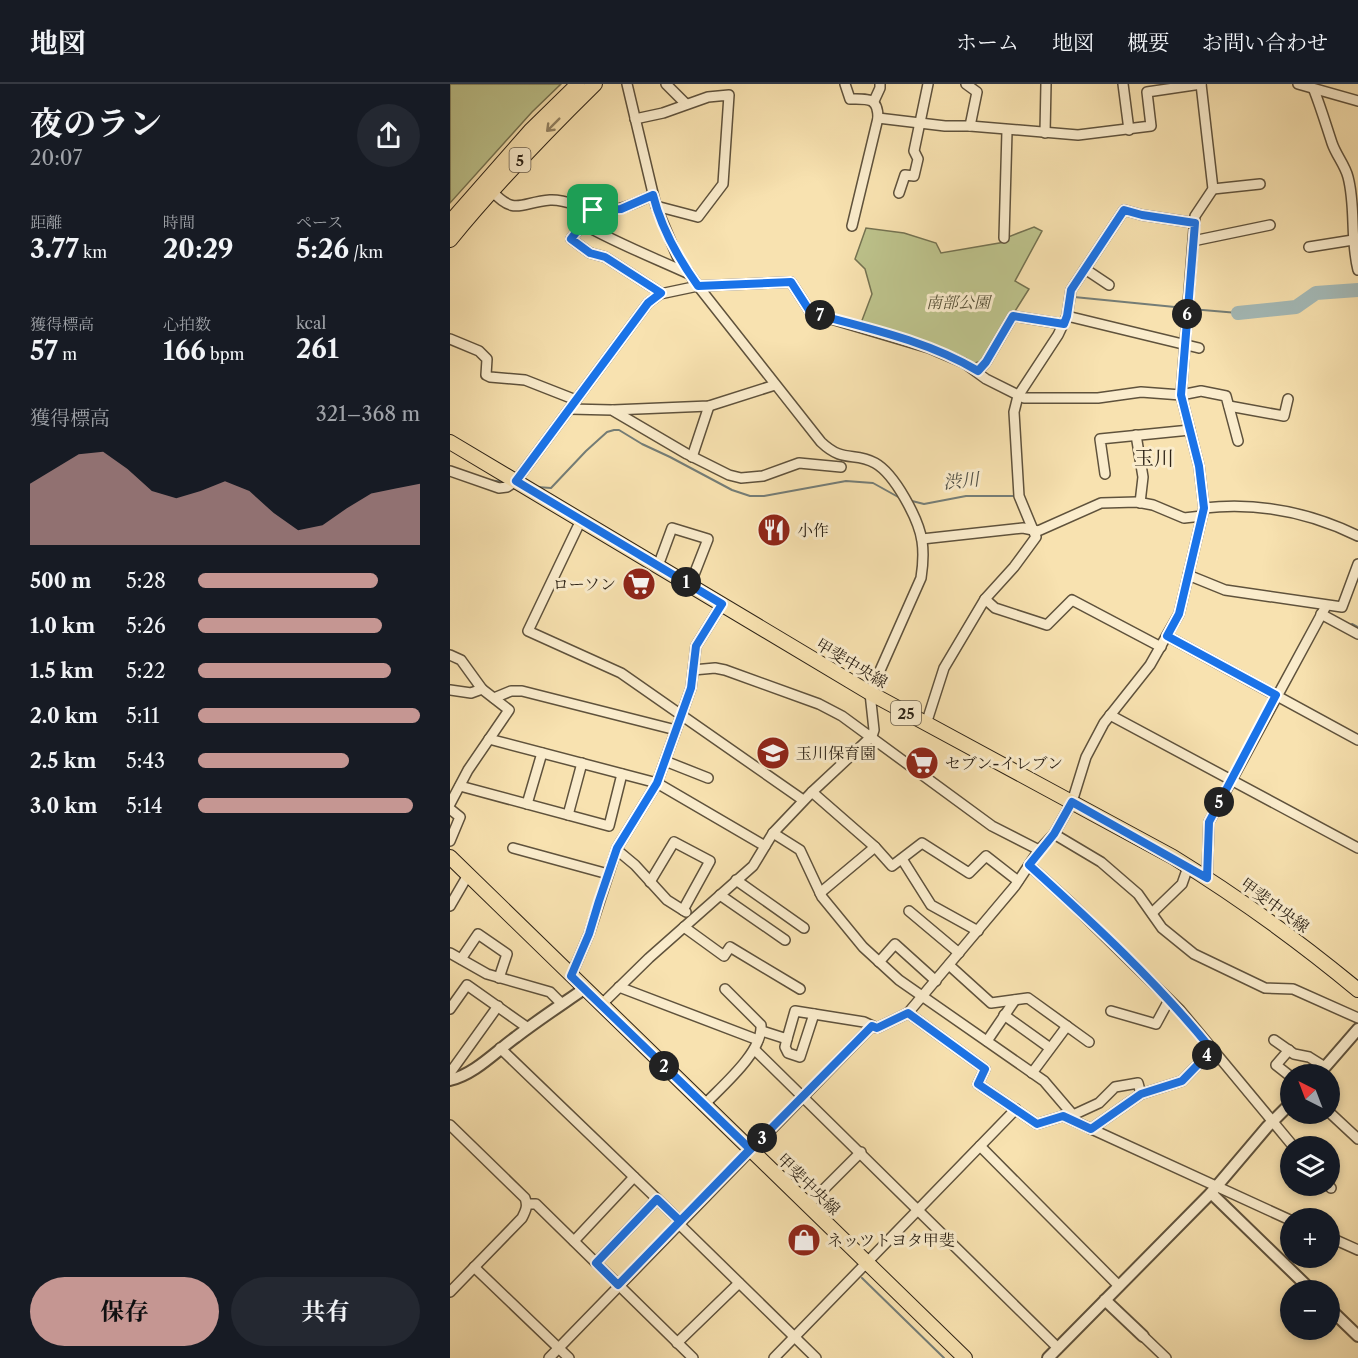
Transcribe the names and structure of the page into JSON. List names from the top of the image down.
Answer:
{
  "streets": {
    "main road": ["5", "甲斐中央線", "25"]
  },
  "districts": ["玉川"],
  "water": ["渋川"],
  "parks": ["南部公園"],
  "places": {
    "restaurant": ["小作"],
    "supermarket": ["ローソン", "セブン-イレブン"],
    "school or university": ["玉川保育園"],
    "shop": ["ネッツトヨタ甲斐"]
  },
  "north": "top left",
  "page": {
    "header": "地図",
    "nav": [
      "ホーム",
      "地図",
      "概要",
      "お問い合わせ"
    ],
    "heading": ["夜のラン", "20:07"],
    "stats": [
      ["距離", "3.77 km"],
      ["時間", "20:29"],
      ["ペース", "5:26 /km"],
      ["獲得標高", "57 m"],
      ["心拍数", "166 bpm"],
      ["kcal", "261"]
    ],
    "pins": [
      "6",
      "7",
      "1",
      "5",
      "4",
      "2",
      "3"
    ],
    "chart": ["獲得標高", "321–368 m"],
    "list": [
      {
        "name": "500 m",
        "note": "5:28"
      },
      {
        "name": "1.0 km",
        "note": "5:26"
      },
      {
        "name": "1.5 km",
        "note": "5:22"
      },
      {
        "name": "2.0 km",
        "note": "5:11"
      },
      {
        "name": "2.5 km",
        "note": "5:43"
      },
      {
        "name": "3.0 km",
        "note": "5:14"
      }
    ],
    "map_buttons": ["+", "−"],
    "buttons": ["保存", "共有"]
  }
}
